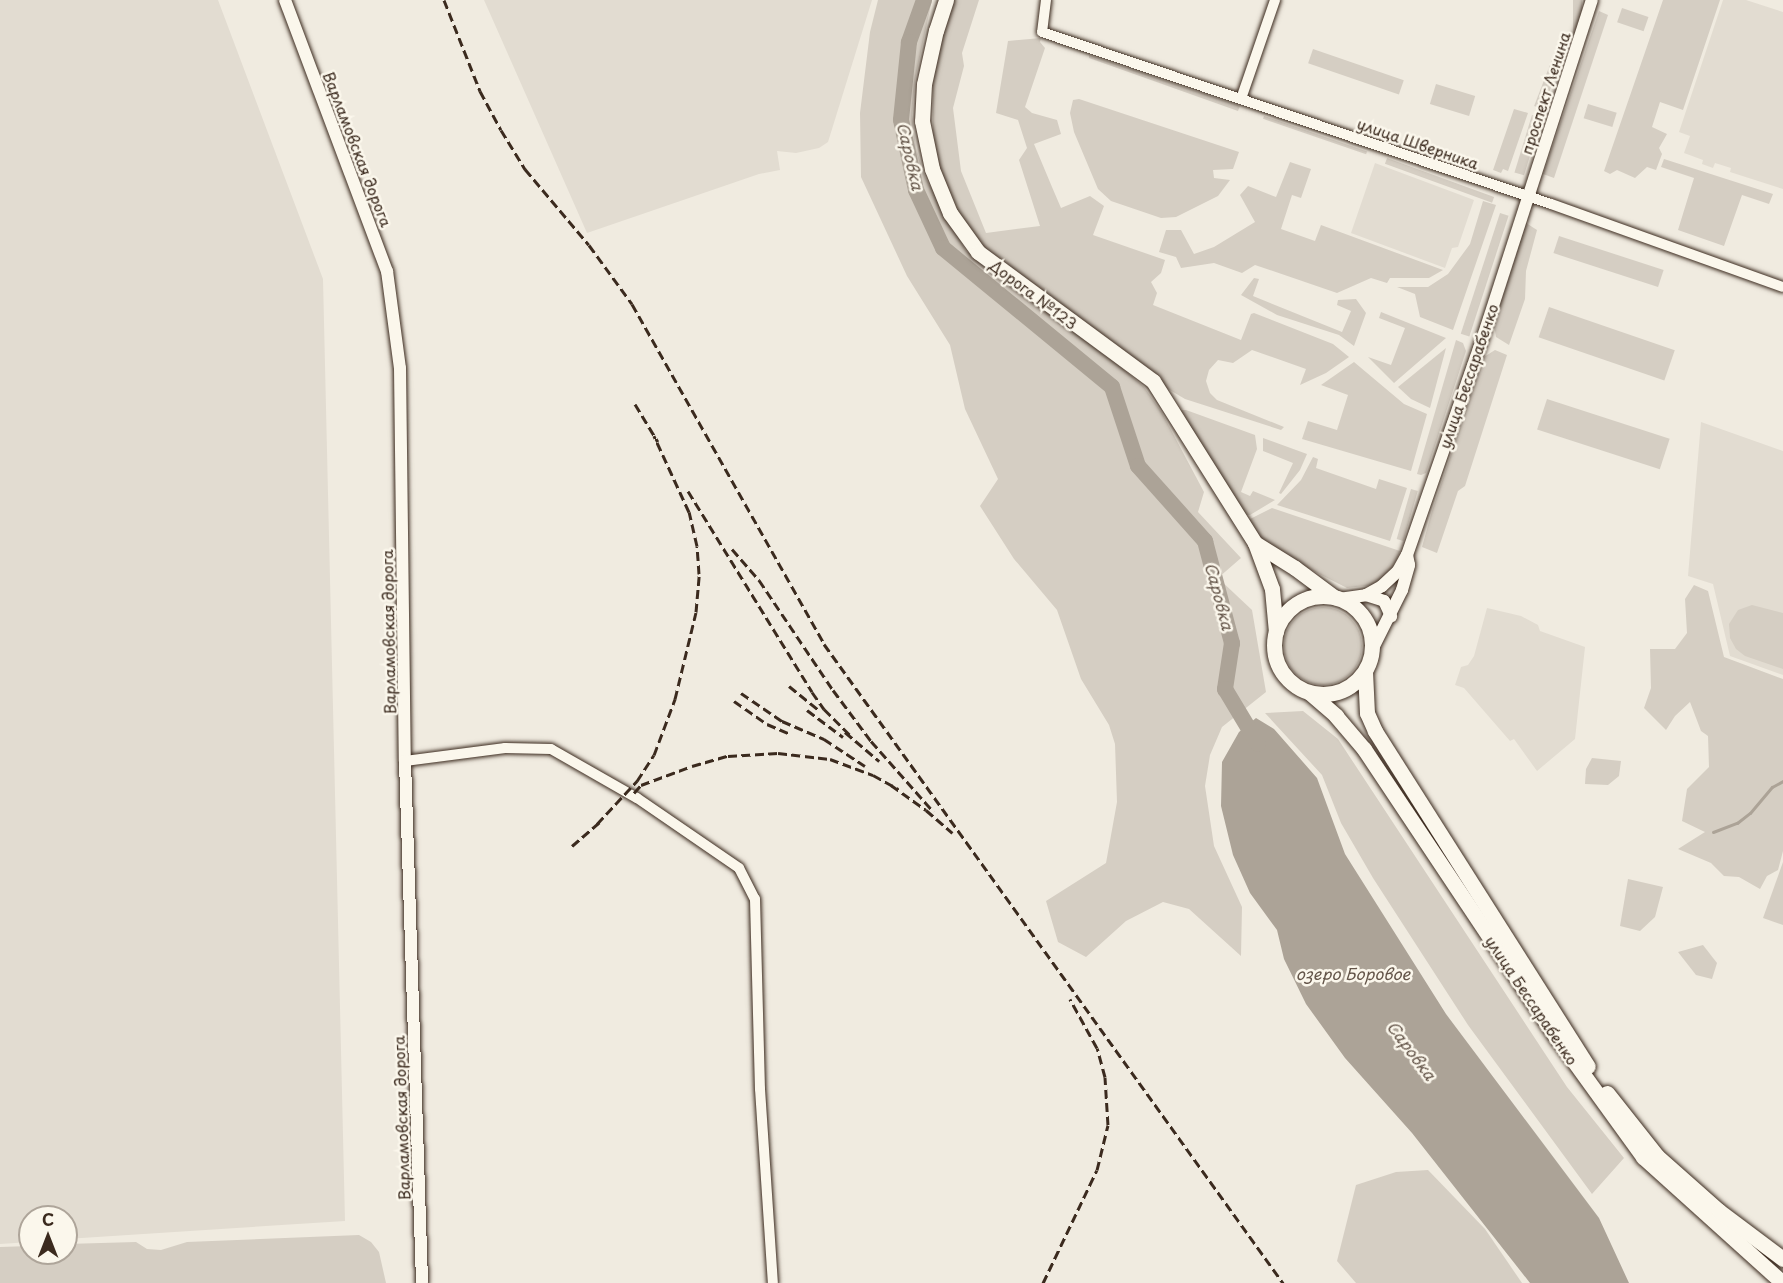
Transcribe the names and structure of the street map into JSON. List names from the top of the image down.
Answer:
{
  "streets": {
    "main road": ["Дорога №123", "улица Бессарабенко"],
    "street": ["проспект Ленина", "улица Шверника", "Варламовская дорога"]
  },
  "crossings": [
    ["проспект Ленина", "улица Шверника"],
    ["проспект Ленина", "улица Бессарабенко"],
    ["улица Шверника", "улица Бессарабенко"],
    ["Дорога №123", "улица Бессарабенко"]
  ],
  "water": ["Саровка", "озеро Боровое"],
  "north": "top"
}
